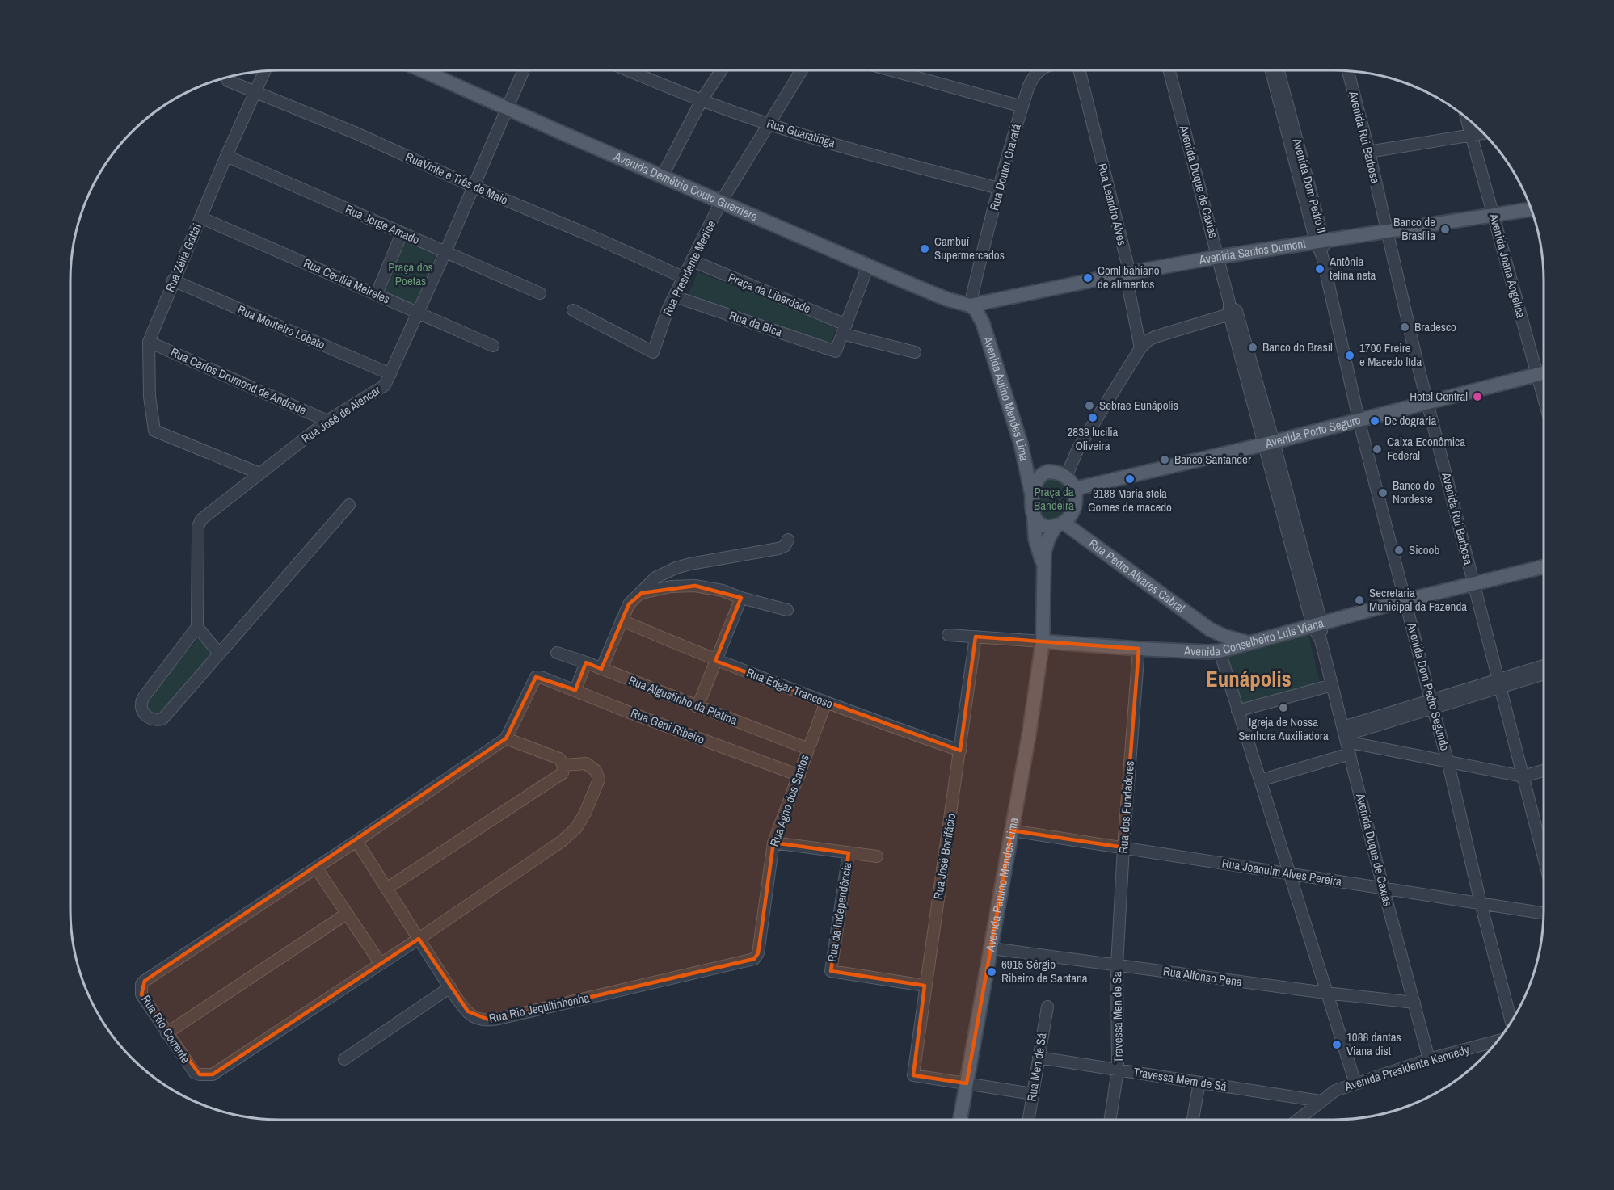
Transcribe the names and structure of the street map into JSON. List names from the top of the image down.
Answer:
{
  "streets": {
    "main road": [
      "Avenida Demétrio Couto Guerriere",
      "Avenida Santos Dumont",
      "Avenida Aulino Mendes Lima",
      "Avenida Porto Seguro",
      "Rua Pedro Alvares Cabral",
      "Avenida Conselheiro Luis Viana",
      "Avenida Paulino Mendes Lima"
    ],
    "street": [
      "Rua Guaratinga",
      "Avenida Rui Barbosa",
      "Rua Doutor Gravatá",
      "RuaVinte e Três de Maio",
      "Avenida Duque de Caxias",
      "Avenida Dom Pedro II",
      "Rua Leandro Alves",
      "Rua Jorge Amado",
      "Rua Zélia Gattai",
      "Avenida Joana Angelica",
      "Rua Presidente Medice",
      "Rua Cecilia Meireles",
      "Praça da Liberdade",
      "Rua da Bica",
      "Rua Monteiro Lobato",
      "Rua Carlos Drumond de Andrade",
      "Rua José de Alencar",
      "Avenida Dom Pedro Segundo",
      "Rua Edgar Trancoso",
      "Rua Algustinho da Platina",
      "Rua Geni Ribeiro",
      "Rua Agno dos Santos",
      "Rua dos Fundadores",
      "Rua José Bonifácio",
      "Rua Joaquim Alves Pereira",
      "Rua da Independência",
      "Rua Alfonso Pena",
      "Rua Rio Jequitinhonha",
      "Travessa Men de Sa",
      "Rua Rio Corrente",
      "Rua Men de Sá",
      "Avenida Presidente Kennedy",
      "Travessa Mem de Sá"
    ]
  },
  "crossings": [
    ["Rua Guaratinga", "Rua Doutor Gravatá"],
    ["Rua Guaratinga", "Rua Presidente Medice"],
    ["Avenida Rui Barbosa", "Avenida Santos Dumont"],
    ["Avenida Rui Barbosa", "Avenida Porto Seguro"],
    ["Avenida Rui Barbosa", "Avenida Conselheiro Luis Viana"],
    ["Rua Doutor Gravatá", "Avenida Demétrio Couto Guerriere"],
    ["Rua Doutor Gravatá", "Avenida Santos Dumont"],
    ["Rua Doutor Gravatá", "Avenida Aulino Mendes Lima"],
    ["RuaVinte e Três de Maio", "Rua Zélia Gattai"],
    ["RuaVinte e Três de Maio", "Rua Presidente Medice"],
    ["RuaVinte e Três de Maio", "Rua José de Alencar"],
    ["Avenida Duque de Caxias", "Avenida Santos Dumont"],
    ["Avenida Duque de Caxias", "Avenida Porto Seguro"],
    ["Avenida Duque de Caxias", "Avenida Conselheiro Luis Viana"],
    ["Avenida Duque de Caxias", "Rua Joaquim Alves Pereira"],
    ["Avenida Duque de Caxias", "Rua Alfonso Pena"],
    ["Avenida Duque de Caxias", "Avenida Presidente Kennedy"],
    ["Avenida Dom Pedro II", "Avenida Santos Dumont"],
    ["Avenida Dom Pedro II", "Avenida Dom Pedro Segundo"],
    ["Avenida Demétrio Couto Guerriere", "Avenida Santos Dumont"],
    ["Avenida Demétrio Couto Guerriere", "Rua Presidente Medice"],
    ["Avenida Demétrio Couto Guerriere", "Avenida Aulino Mendes Lima"],
    ["Avenida Demétrio Couto Guerriere", "Rua José de Alencar"],
    ["Rua Leandro Alves", "Avenida Santos Dumont"],
    ["Rua Jorge Amado", "Rua Zélia Gattai"],
    ["Rua Jorge Amado", "Rua José de Alencar"],
    ["Avenida Santos Dumont", "Avenida Joana Angelica"],
    ["Avenida Santos Dumont", "Avenida Aulino Mendes Lima"],
    ["Rua Zélia Gattai", "Rua Cecilia Meireles"],
    ["Rua Zélia Gattai", "Rua Monteiro Lobato"],
    ["Rua Zélia Gattai", "Rua Carlos Drumond de Andrade"],
    ["Rua Zélia Gattai", "Rua José de Alencar"],
    ["Avenida Joana Angelica", "Avenida Porto Seguro"],
    ["Rua Presidente Medice", "Praça da Liberdade"],
    ["Rua Presidente Medice", "Rua da Bica"],
    ["Rua Cecilia Meireles", "Rua José de Alencar"],
    ["Praça da Liberdade", "Rua da Bica"],
    ["Rua Monteiro Lobato", "Rua José de Alencar"],
    ["Rua Carlos Drumond de Andrade", "Rua José de Alencar"],
    ["Avenida Aulino Mendes Lima", "Avenida Porto Seguro"],
    ["Avenida Aulino Mendes Lima", "Rua Pedro Alvares Cabral"],
    ["Avenida Porto Seguro", "Rua Pedro Alvares Cabral"],
    ["Avenida Porto Seguro", "Avenida Dom Pedro Segundo"],
    ["Rua Pedro Alvares Cabral", "Avenida Conselheiro Luis Viana"],
    ["Avenida Conselheiro Luis Viana", "Avenida Dom Pedro Segundo"],
    ["Avenida Conselheiro Luis Viana", "Rua dos Fundadores"],
    ["Avenida Conselheiro Luis Viana", "Rua José Bonifácio"],
    ["Avenida Conselheiro Luis Viana", "Avenida Paulino Mendes Lima"],
    ["Avenida Dom Pedro Segundo", "Rua Joaquim Alves Pereira"],
    ["Rua Edgar Trancoso", "Rua Agno dos Santos"],
    ["Rua Edgar Trancoso", "Rua José Bonifácio"],
    ["Rua Algustinho da Platina", "Rua Agno dos Santos"],
    ["Rua Geni Ribeiro", "Rua Agno dos Santos"],
    ["Rua Agno dos Santos", "Rua Rio Jequitinhonha"],
    ["Rua dos Fundadores", "Rua Joaquim Alves Pereira"],
    ["Rua dos Fundadores", "Rua Alfonso Pena"],
    ["Rua dos Fundadores", "Travessa Men de Sa"],
    ["Rua José Bonifácio", "Avenida Paulino Mendes Lima"],
    ["Rua José Bonifácio", "Rua da Independência"],
    ["Rua Joaquim Alves Pereira", "Avenida Paulino Mendes Lima"],
    ["Avenida Paulino Mendes Lima", "Rua Alfonso Pena"],
    ["Rua Alfonso Pena", "Travessa Men de Sa"],
    ["Travessa Men de Sa", "Travessa Mem de Sá"],
    ["Rua Men de Sá", "Travessa Mem de Sá"],
    ["Avenida Presidente Kennedy", "Travessa Mem de Sá"]
  ],
  "districts": ["Eunápolis"],
  "parks": ["Praça dos Poetas", "Praça da Bandeira"],
  "places": [
    "Banco de Brasília",
    "Cambuí Supermercados",
    "Antônia telina neta",
    "Coml bahiano de alimentos",
    "Bradesco",
    "Banco do Brasil",
    "1700 Freire e Macedo ltda",
    "Hotel Central",
    "Sebrae Eunápolis",
    "2839 lucilia Oliveira",
    "Dc dograria",
    "Caixa Econômica Federal",
    "Banco Santander",
    "3188 Maria stela Gomes de macedo",
    "Banco do Nordeste",
    "Sicoob",
    "Secretaria Municipal da Fazenda",
    "Igreja de Nossa Senhora Auxiliadora",
    "6915 Sérgio Ribeiro de Santana",
    "1088 dantas Viana dist"
  ]
}
